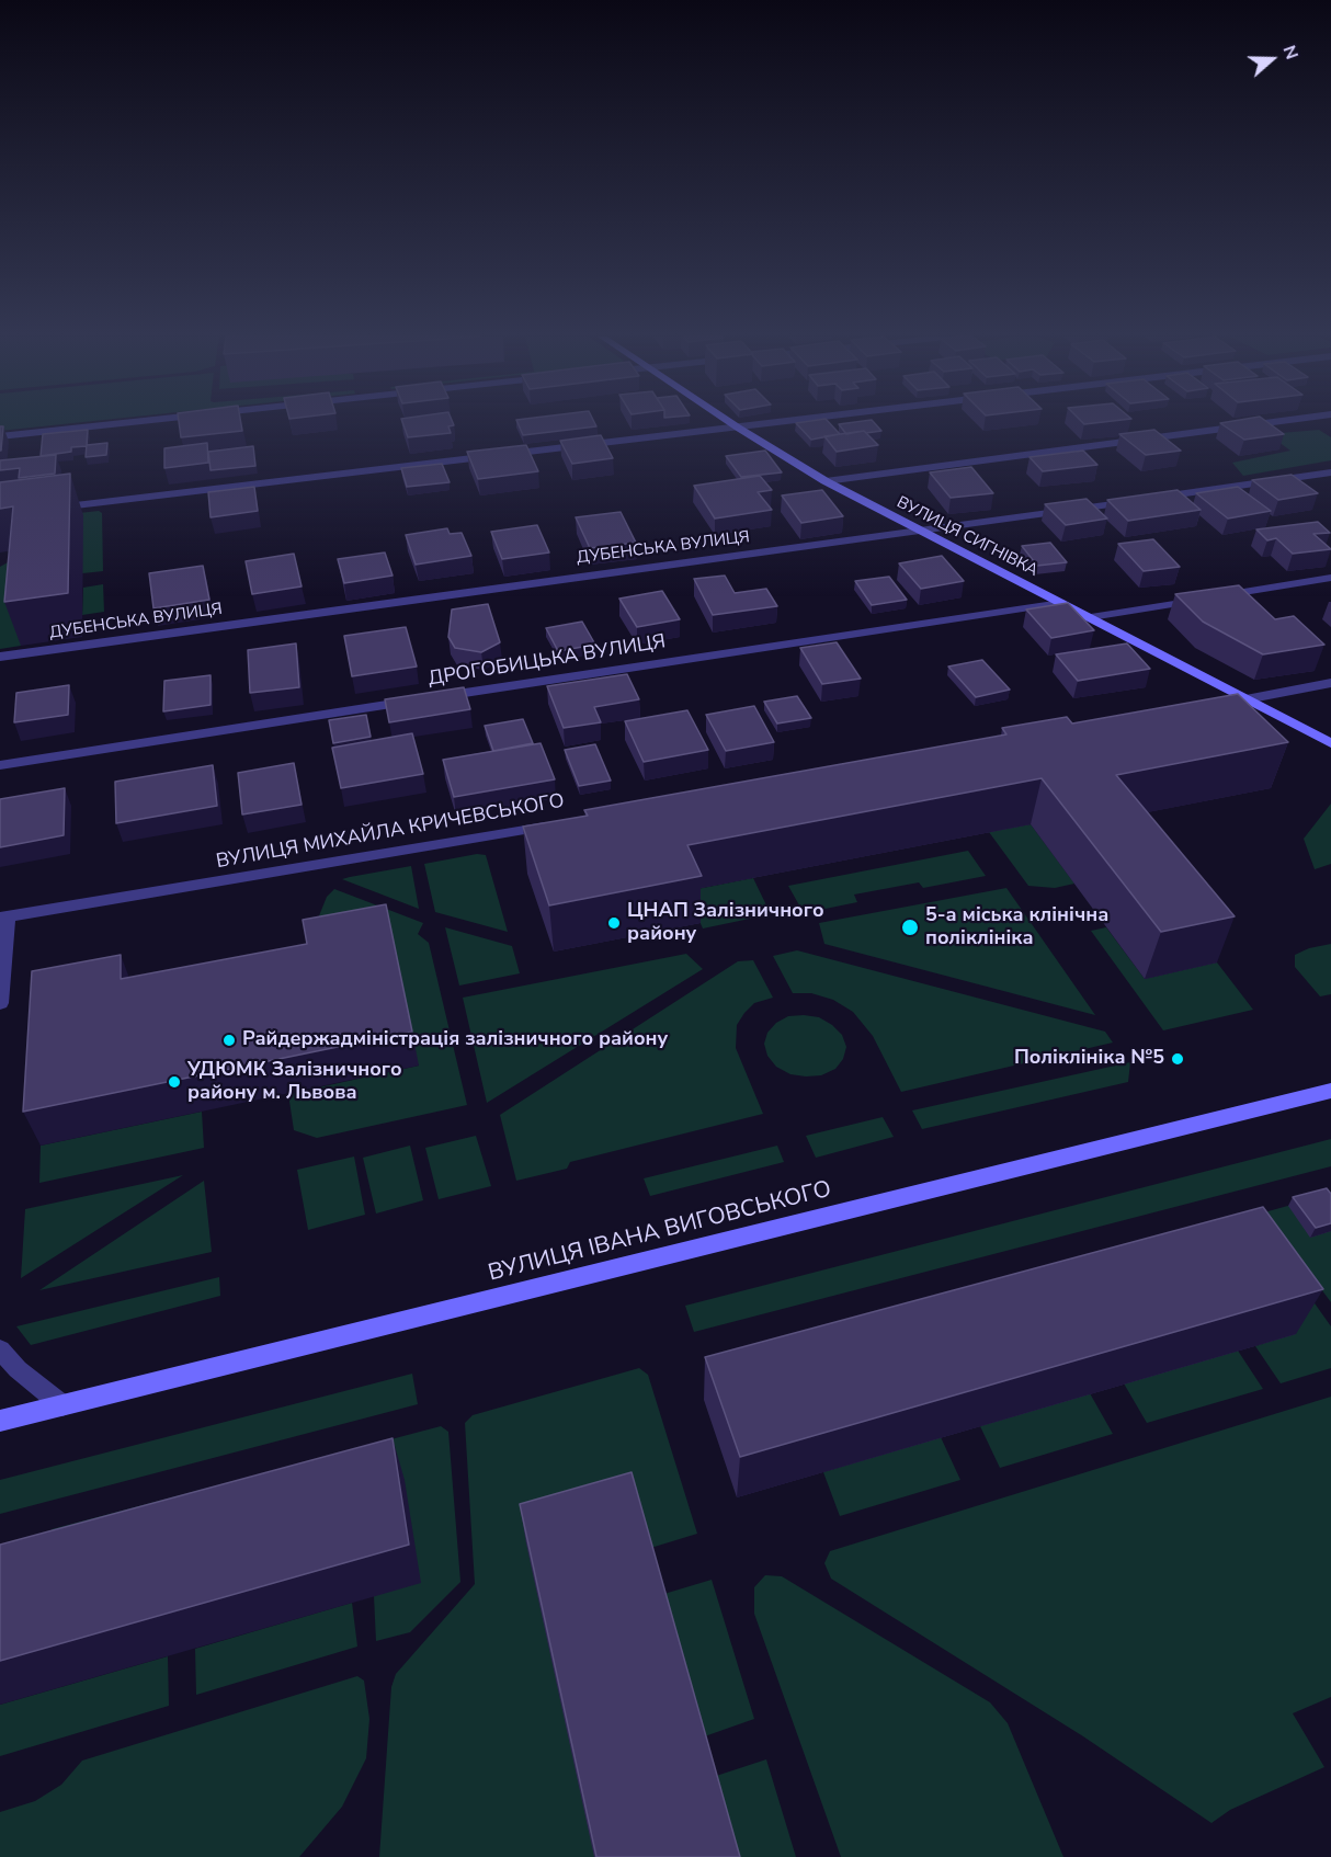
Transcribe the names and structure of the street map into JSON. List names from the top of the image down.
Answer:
{
  "streets": {
    "street": [
      "ВУЛИЦЯ СИГНІВКА",
      "ДУБЕНСЬКА ВУЛИЦЯ",
      "ДРОГОБИЦЬКА ВУЛИЦЯ",
      "ВУЛИЦЯ МИХАЙЛА КРИЧЕВСЬКОГО",
      "ВУЛИЦЯ ІВАНА ВИГОВСЬКОГО"
    ]
  },
  "crossings": [
    ["ВУЛИЦЯ СИГНІВКА", "ДУБЕНСЬКА ВУЛИЦЯ"],
    ["ВУЛИЦЯ СИГНІВКА", "ДРОГОБИЦЬКА ВУЛИЦЯ"]
  ],
  "places": [
    "ЦНАП Залізничного району",
    "5-а міська клінічна поліклініка",
    "Райдержадміністрація залізничного району",
    "Поліклініка №5",
    "УДЮМК Залізничного району м. Львова"
  ],
  "north": "right"
}
